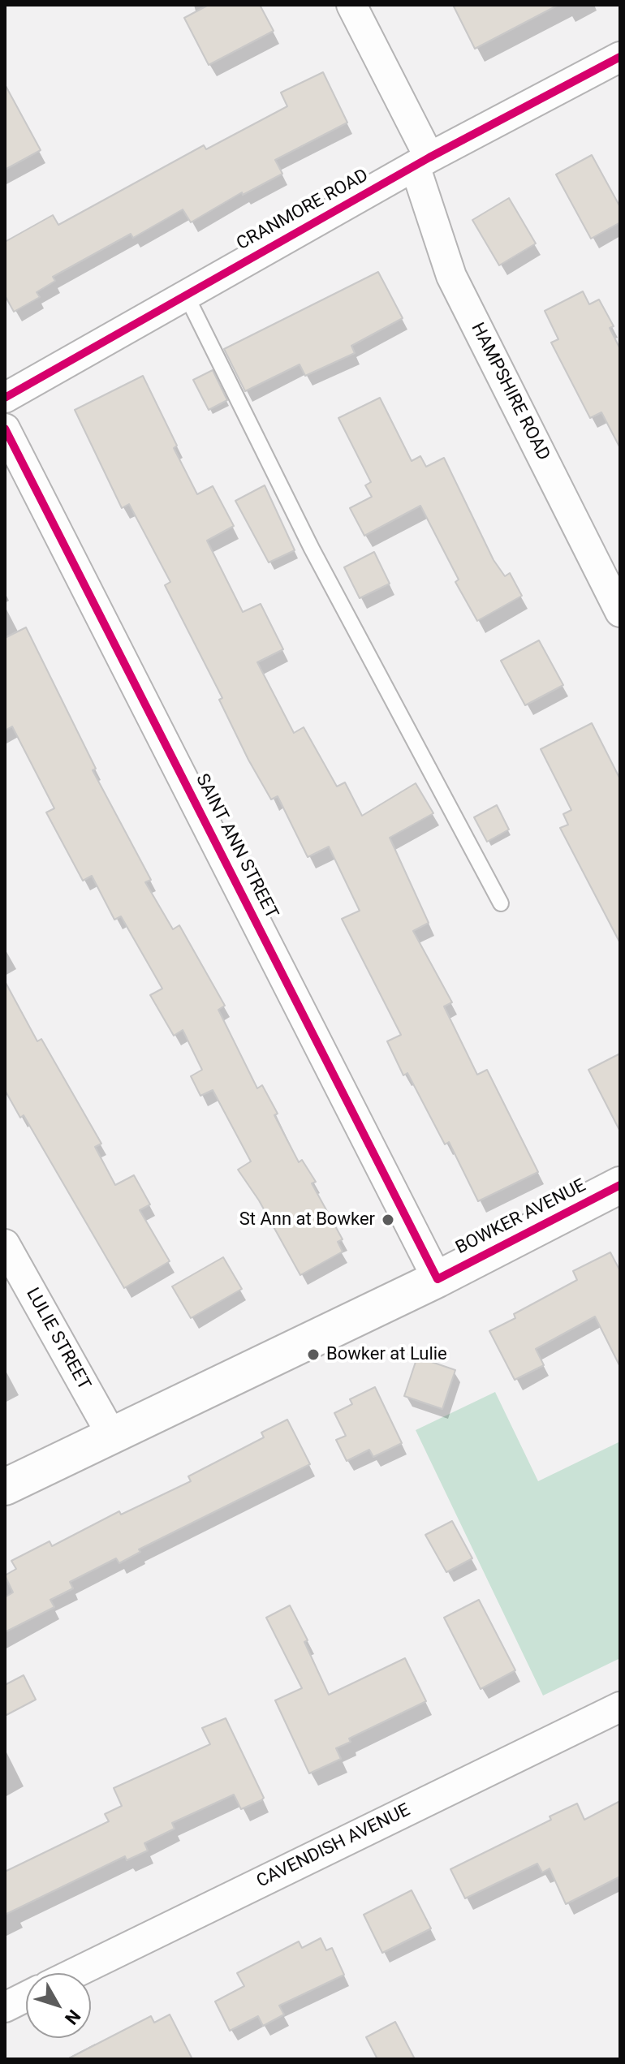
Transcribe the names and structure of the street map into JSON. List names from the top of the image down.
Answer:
{
  "streets": {
    "street": [
      "CRANMORE ROAD",
      "HAMPSHIRE ROAD",
      "SAINT ANN STREET",
      "BOWKER AVENUE",
      "LULIE STREET",
      "CAVENDISH AVENUE"
    ]
  },
  "crossings": [
    ["CRANMORE ROAD", "HAMPSHIRE ROAD"],
    ["SAINT ANN STREET", "BOWKER AVENUE"],
    ["BOWKER AVENUE", "LULIE STREET"]
  ],
  "places": ["St Ann at Bowker", "Bowker at Lulie"],
  "north": "bottom right"
}
